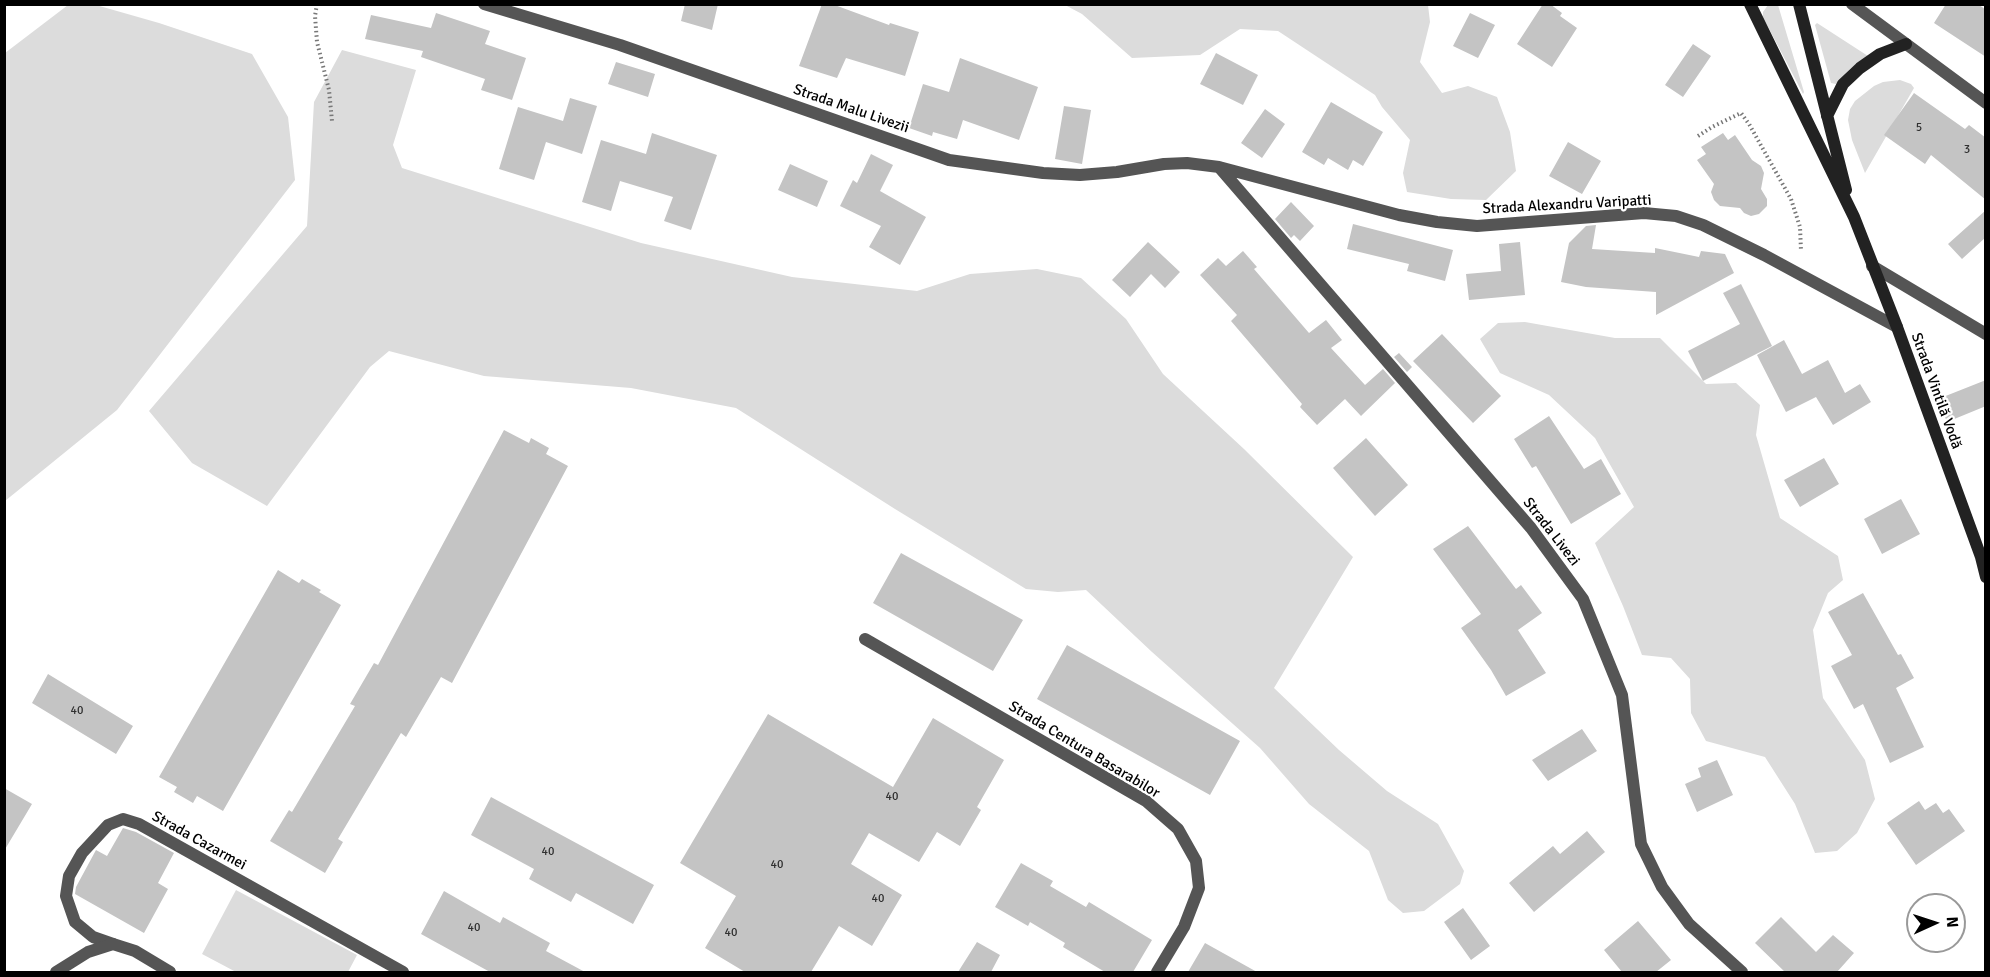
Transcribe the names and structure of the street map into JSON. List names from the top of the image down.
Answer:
{
  "streets": {
    "main road": ["Strada Vintilă Vodă"],
    "street": [
      "Strada Malu Livezii",
      "Strada Alexandru Varipatti",
      "Strada Livezi",
      "Strada Centura Basarabilor",
      "Strada Cazarmei"
    ]
  },
  "crossings": [
    ["Strada Malu Livezii", "Strada Alexandru Varipatti"],
    ["Strada Malu Livezii", "Strada Livezi"],
    ["Strada Alexandru Varipatti", "Strada Vintilă Vodă"],
    ["Strada Alexandru Varipatti", "Strada Livezi"]
  ],
  "house_numbers": [
    "5",
    "3",
    "40",
    "40",
    "40",
    "40",
    "40",
    "40",
    "40"
  ],
  "north": "right"
}
